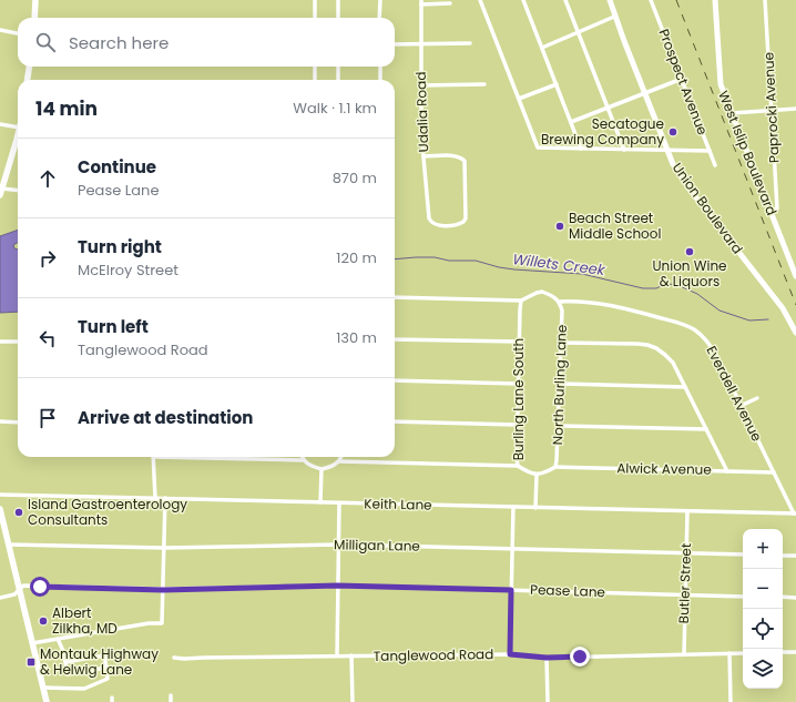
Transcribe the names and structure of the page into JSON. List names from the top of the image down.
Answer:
{
  "streets": {
    "main road": ["West Islip Boulevard", "Union Boulevard"],
    "street": [
      "Prospect Avenue",
      "Paprocki Avenue",
      "Udalia Road",
      "North Burling Lane",
      "Everdell Avenue",
      "Burling Lane South",
      "Alwick Avenue",
      "Keith Lane",
      "Milligan Lane",
      "Butler Street",
      "Pease Lane",
      "Tanglewood Road"
    ]
  },
  "crossings": [
    ["Paprocki Avenue", "West Islip Boulevard"],
    ["North Burling Lane", "Everdell Avenue"],
    ["North Burling Lane", "Alwick Avenue"],
    ["Everdell Avenue", "Alwick Avenue"],
    ["Everdell Avenue", "Keith Lane"],
    ["Burling Lane South", "Keith Lane"],
    ["Keith Lane", "Butler Street"],
    ["Milligan Lane", "Butler Street"],
    ["Butler Street", "Pease Lane"],
    ["Butler Street", "Tanglewood Road"]
  ],
  "water": ["Willets Creek"],
  "places": {
    "other": [
      "Secatogue Brewing Company",
      "Beach Street Middle School",
      "Union Wine & Liquors",
      "Island Gastroenterology Consultants",
      "Albert Zilkha, MD"
    ],
    "transit": ["Montauk Highway & Helwig Lane"]
  },
  "page": {
    "search": "Search here",
    "heading": ["14 min", "Walk · 1.1 km"],
    "list": [
      ["Continue", "Pease Lane", "870 m"],
      ["Turn right", "McElroy Street", "120 m"],
      ["Turn left", "Tanglewood Road", "130 m"],
      "Arrive at destination"
    ],
    "map_buttons": ["+", "−"]
  }
}
